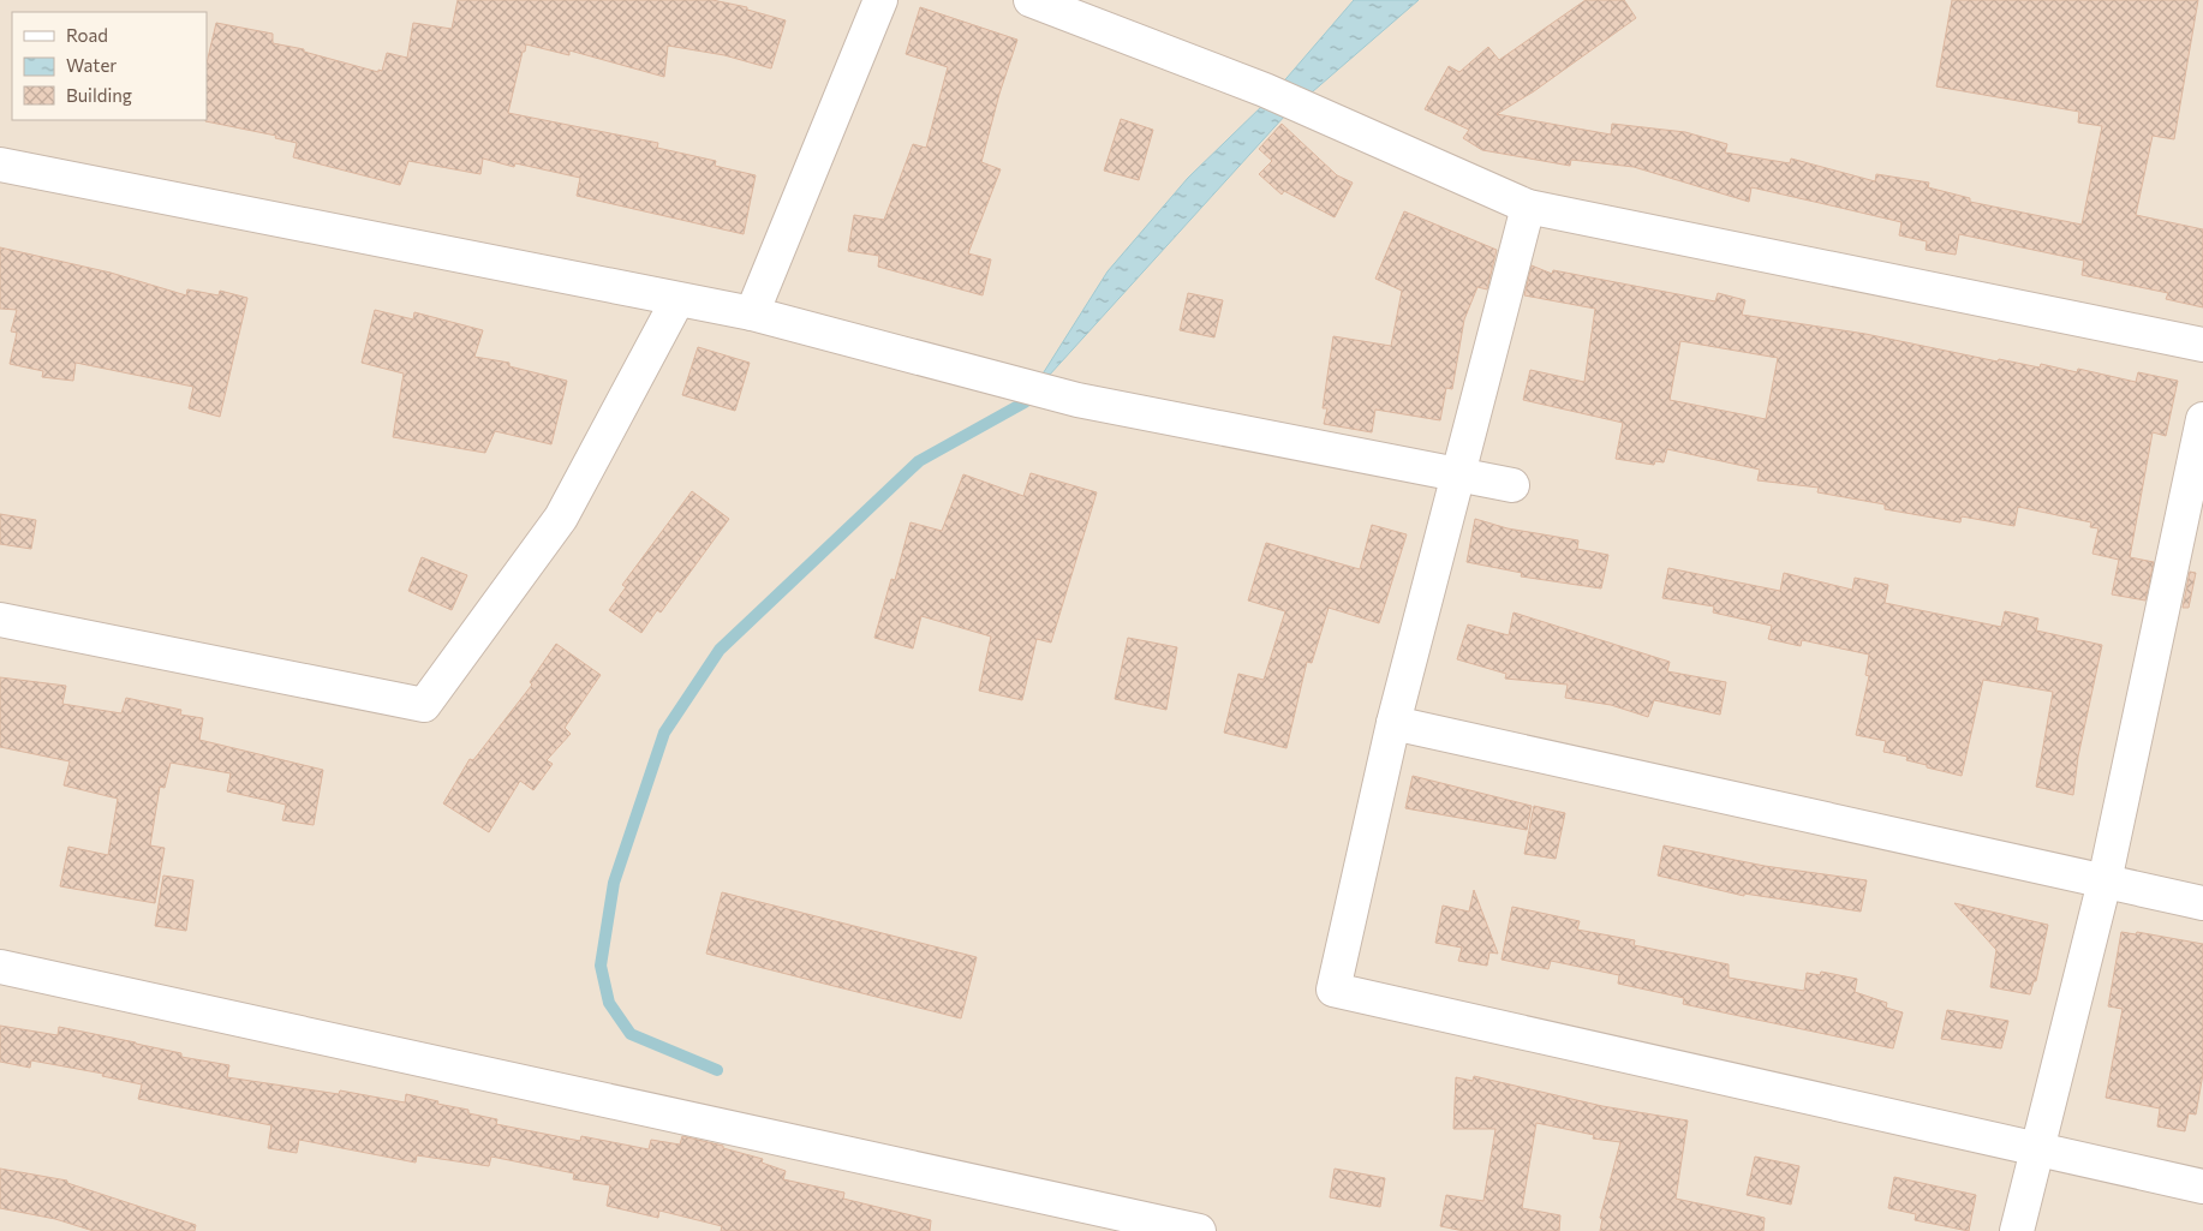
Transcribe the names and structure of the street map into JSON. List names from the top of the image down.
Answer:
{
  "legend": ["Road", "Water", "Building"]
}
